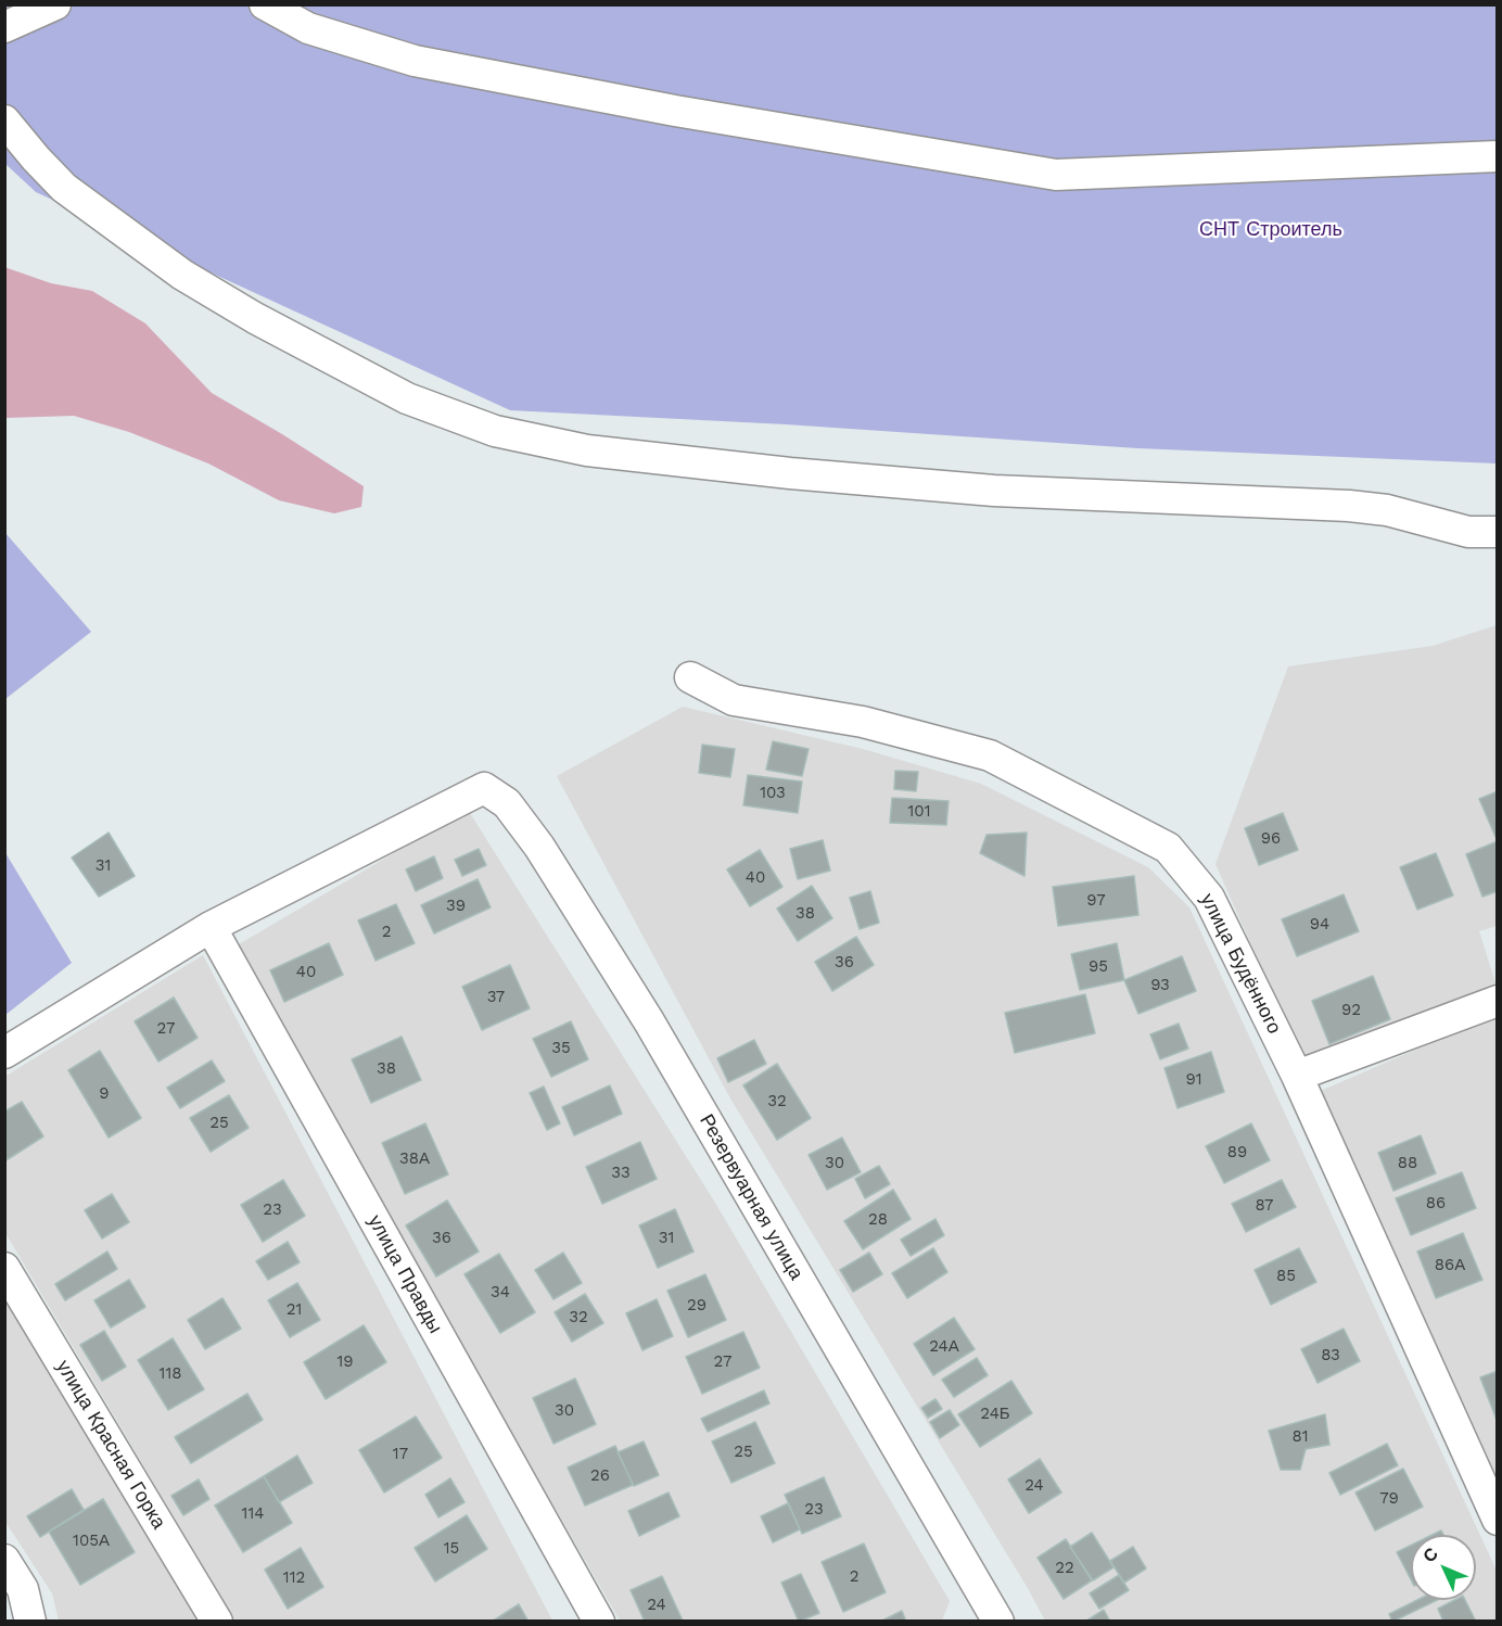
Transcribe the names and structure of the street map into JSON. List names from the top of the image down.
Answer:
{
  "streets": {
    "street": [
      "улица Будённого",
      "Резервуарная улица",
      "улица Правды",
      "улица Красная Горка"
    ]
  },
  "crossings": [
    ["Резервуарная улица", "улица Правды"]
  ],
  "parks": ["СНТ Строитель"],
  "house_numbers": [
    "103",
    "101",
    "96",
    "31",
    "40",
    "97",
    "39",
    "38",
    "94",
    "2",
    "36",
    "95",
    "40",
    "93",
    "37",
    "92",
    "27",
    "35",
    "38",
    "91",
    "9",
    "32",
    "25",
    "89",
    "38А",
    "30",
    "88",
    "33",
    "86",
    "87",
    "23",
    "28",
    "36",
    "31",
    "86А",
    "85",
    "34",
    "29",
    "21",
    "32",
    "24А",
    "83",
    "19",
    "27",
    "118",
    "30",
    "24Б",
    "81",
    "25",
    "17",
    "26",
    "24",
    "79",
    "23",
    "114",
    "105А",
    "15",
    "22",
    "2",
    "112",
    "24"
  ],
  "north": "top left"
}
